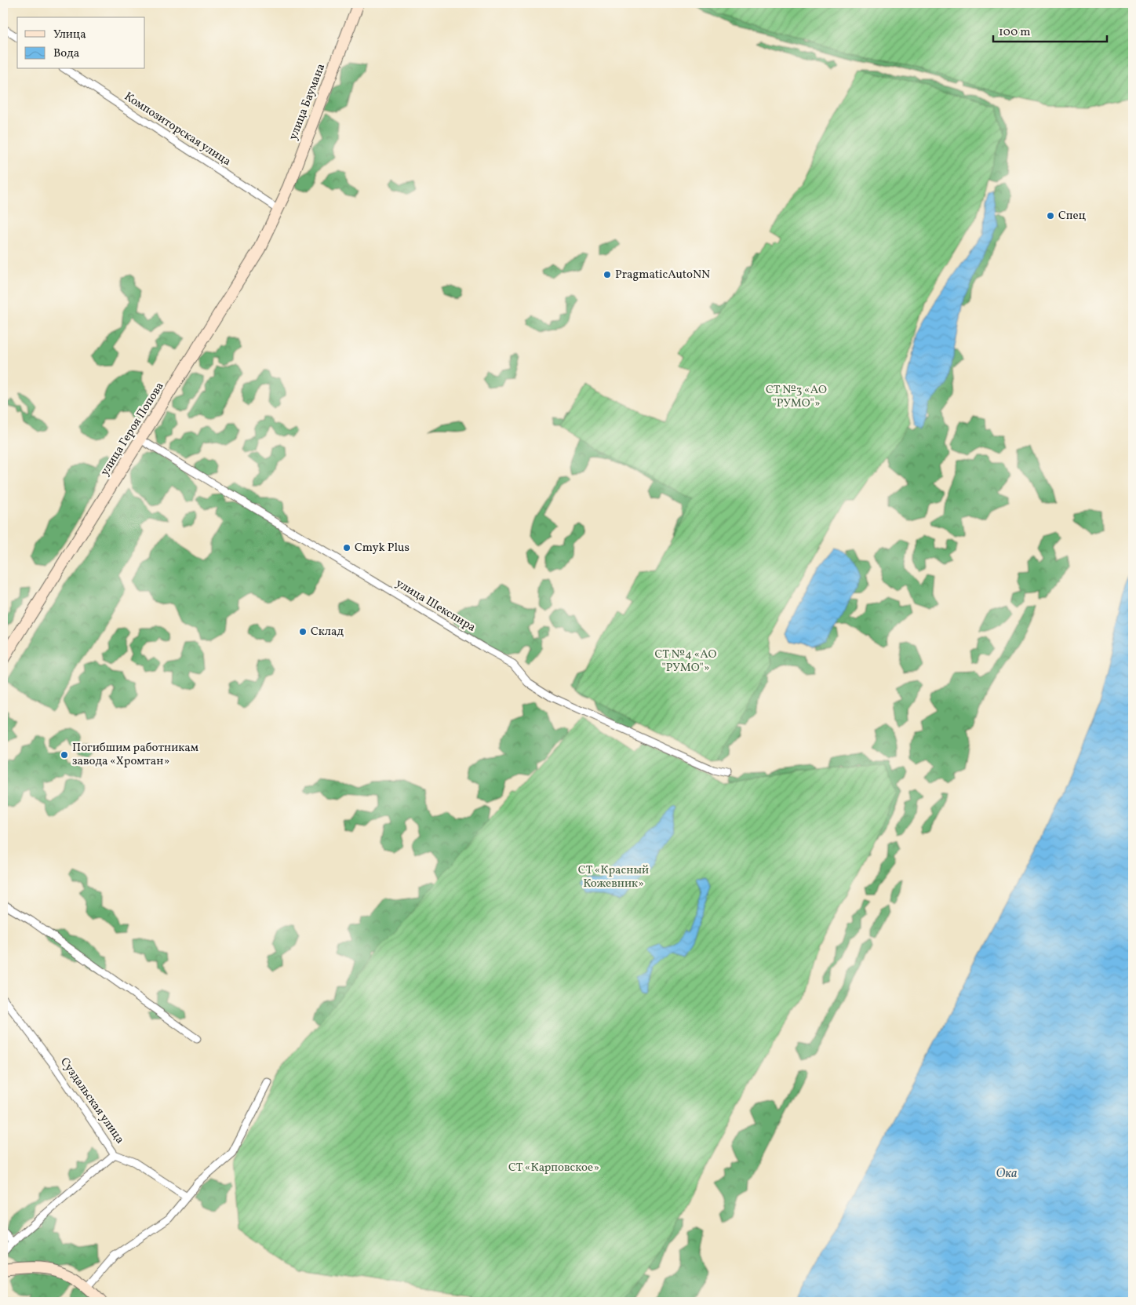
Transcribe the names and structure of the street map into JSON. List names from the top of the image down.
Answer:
{
  "streets": {
    "street": [
      "улица Баумана",
      "Композиторская улица",
      "улица Героя Попова",
      "улица Шекспира",
      "Суздальская улица"
    ]
  },
  "crossings": [
    ["улица Баумана", "Композиторская улица"],
    ["улица Баумана", "улица Героя Попова"],
    ["Композиторская улица", "улица Героя Попова"],
    ["улица Героя Попова", "улица Шекспира"]
  ],
  "water": ["Ока"],
  "parks": [
    "СТ №3 «АО \"РУМО\"»",
    "СТ №4 «АО \"РУМО\"»",
    "СТ «Красный Кожевник»",
    "СТ «Карповское»"
  ],
  "places": [
    "Спец",
    "PragmaticAutoNN",
    "Cmyk Plus",
    "Склад",
    "Погибшим работникам завода «Хромтан»"
  ],
  "legend": ["Улица", "Вода"],
  "scale_bar": "100 m"
}
